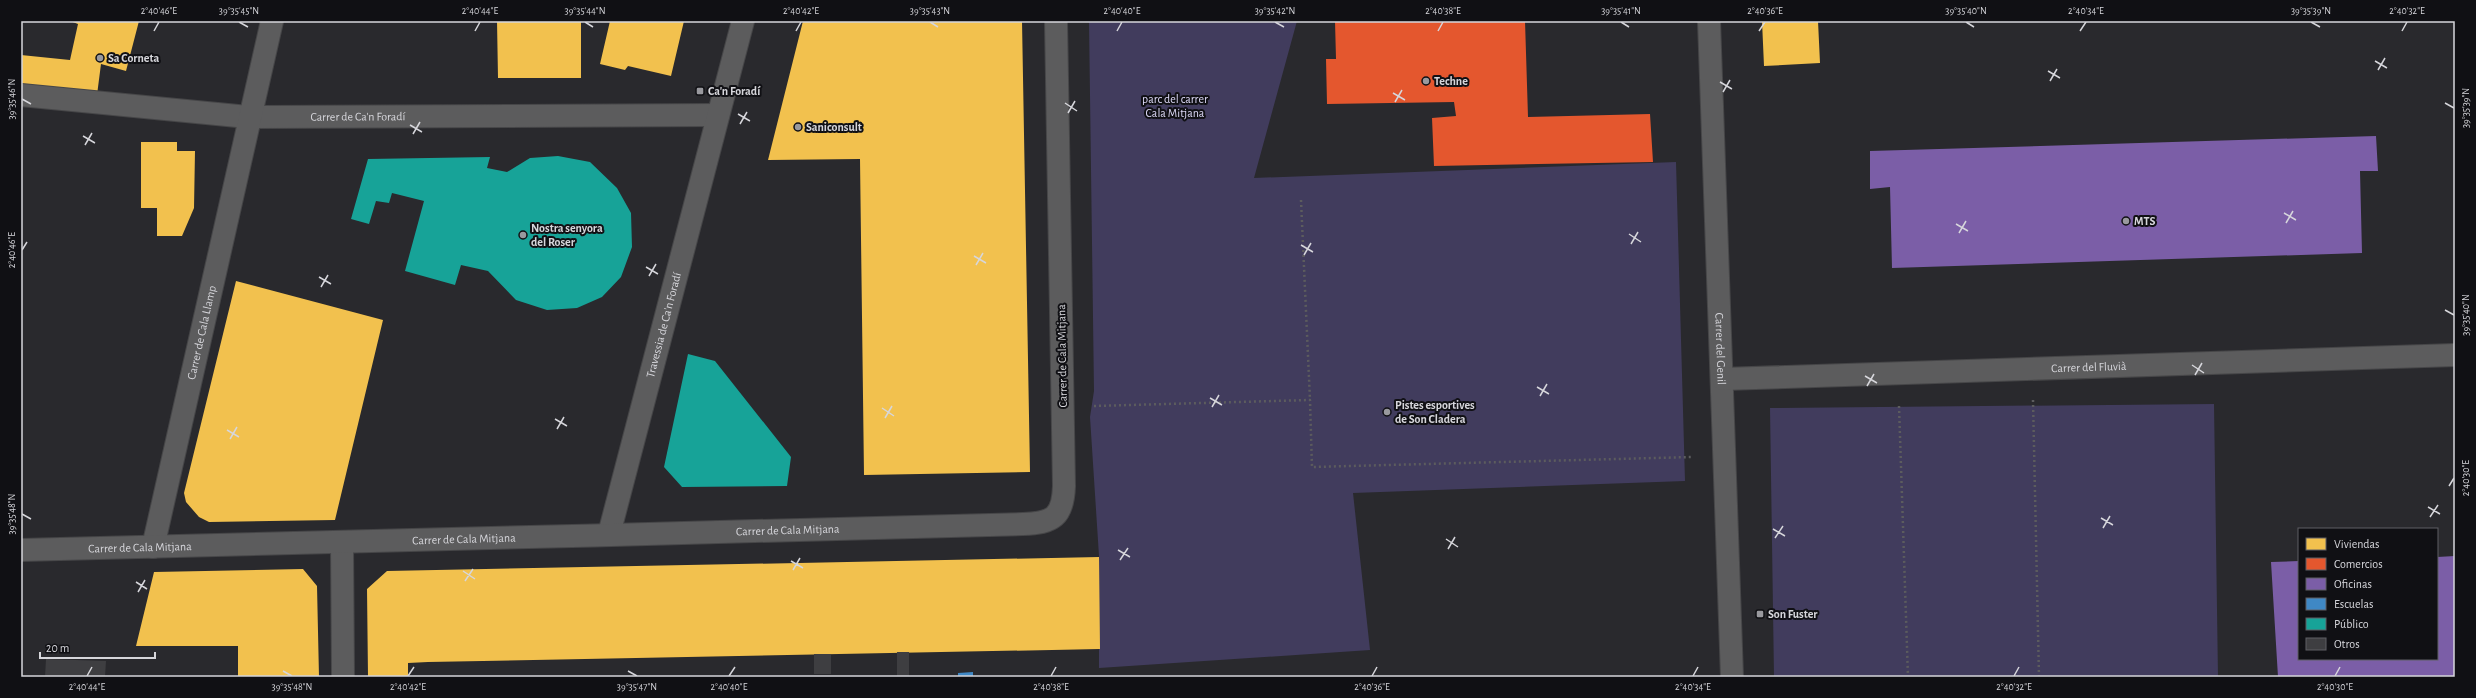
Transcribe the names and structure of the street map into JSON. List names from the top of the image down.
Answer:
{
  "streets": {
    "street": [
      "Carrer de Ca'n Foradí",
      "Travessia de Ca'n Foradí",
      "Carrer de Cala Llamp",
      "Carrer del Genil",
      "Carrer de Cala Mitjana",
      "Carrer del Fluvià"
    ]
  },
  "crossings": [
    ["Carrer de Ca'n Foradí", "Travessia de Ca'n Foradí"],
    ["Carrer de Ca'n Foradí", "Carrer de Cala Llamp"],
    ["Travessia de Ca'n Foradí", "Carrer de Cala Mitjana"],
    ["Carrer de Cala Llamp", "Carrer de Cala Mitjana"],
    ["Carrer del Genil", "Carrer del Fluvià"]
  ],
  "parks": ["parc del carrer Cala Mitjana"],
  "places": {
    "other": [
      "Sa Corneta",
      "Techne",
      "Saniconsult",
      "MTS",
      "Nostra senyora del Roser",
      "Pistes esportives de Son Cladera"
    ],
    "transit": ["Ca'n Foradí", "Son Fuster"]
  },
  "legend": [
    "Viviendas",
    "Comercios",
    "Oficinas",
    "Escuelas",
    "Público",
    "Otros"
  ],
  "scale_bar": "20 m",
  "coordinates": [
    "2°40'46\"E",
    "39°35'45\"N",
    "2°40'44\"E",
    "39°35'44\"N",
    "2°40'42\"E",
    "39°35'43\"N",
    "2°40'40\"E",
    "39°35'42\"N",
    "2°40'38\"E",
    "39°35'41\"N",
    "2°40'36\"E",
    "39°35'40\"N",
    "2°40'34\"E",
    "39°35'39\"N",
    "2°40'32\"E",
    "39°35'46\"N",
    "2°40'30\"E",
    "39°35'48\"N",
    "39°35'47\"N"
  ]
}
